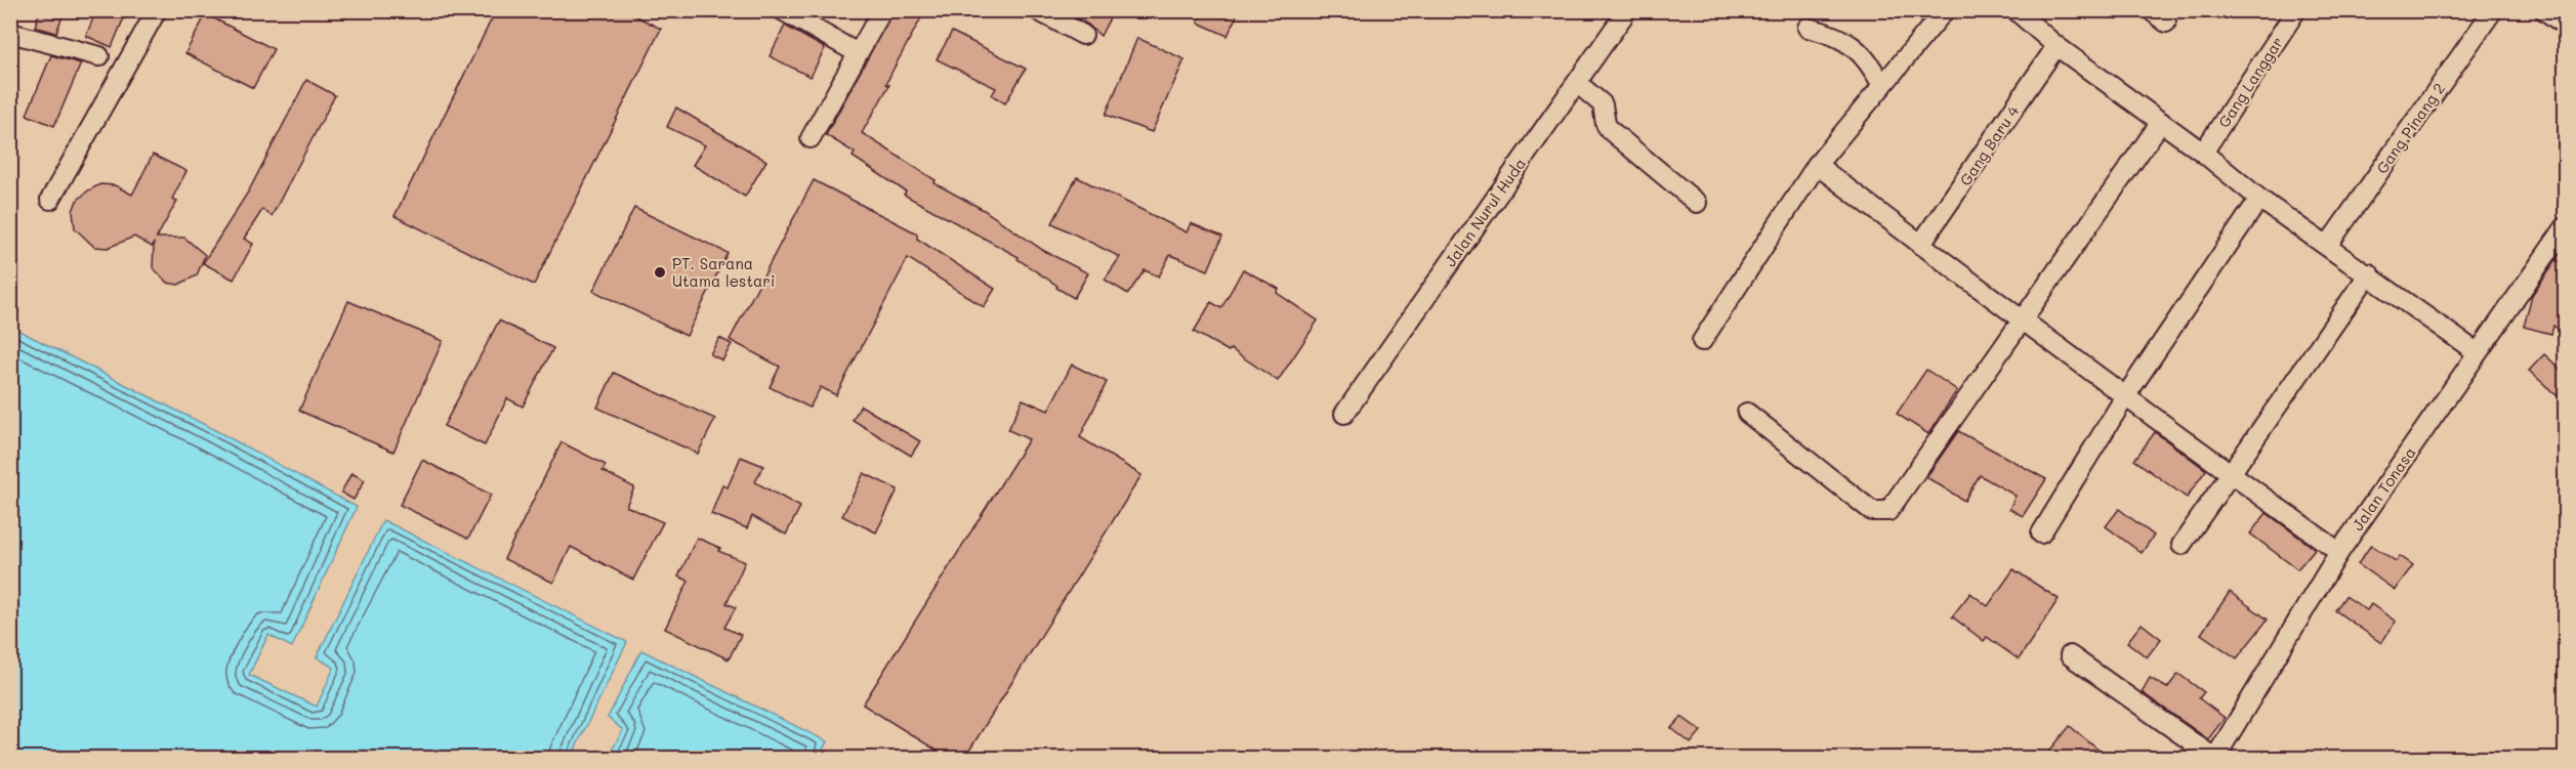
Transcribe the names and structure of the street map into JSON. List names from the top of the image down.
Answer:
{
  "streets": {
    "street": [
      "Gang Langgar",
      "Gang Pinang 2",
      "Gang Baru 4",
      "Jalan Nurul Huda",
      "Jalan Tonasa"
    ]
  },
  "places": ["PT. Sarana Utama lestari"]
}
